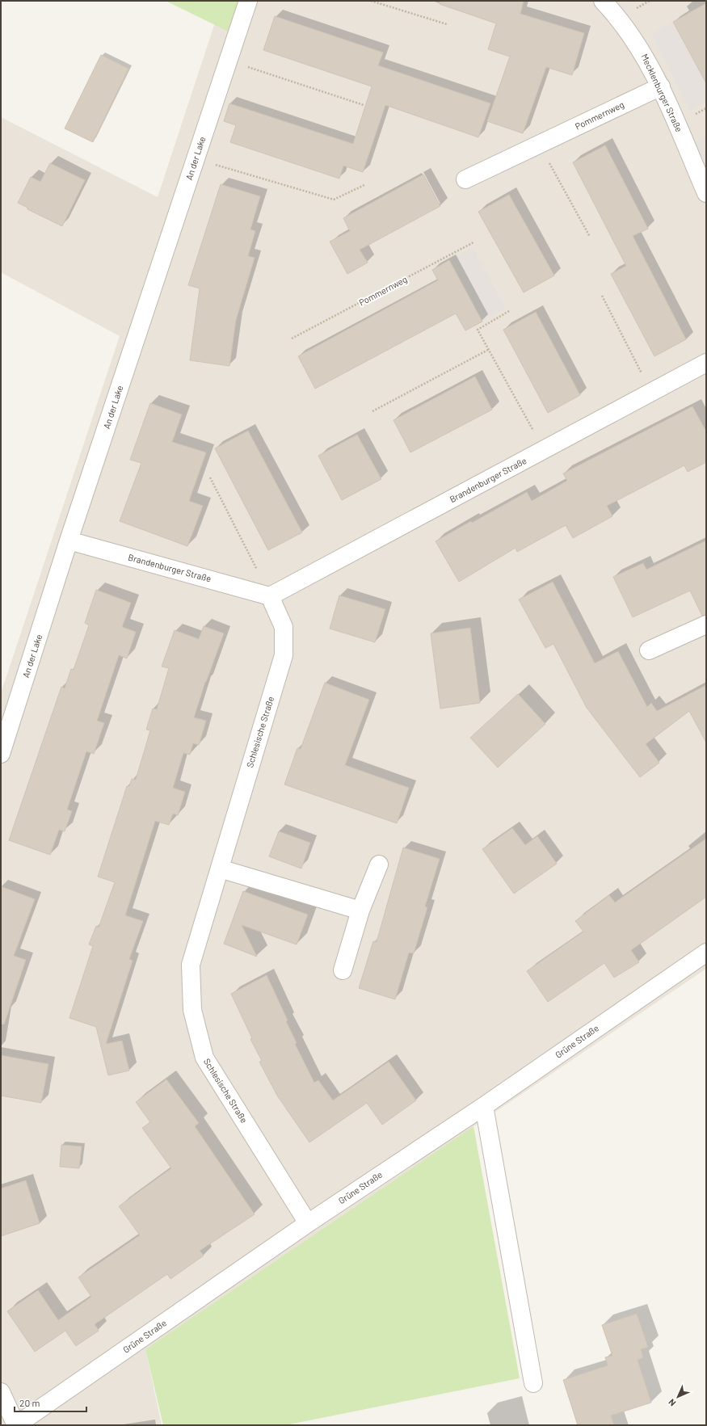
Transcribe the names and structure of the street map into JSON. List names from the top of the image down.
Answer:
{
  "streets": {
    "street": [
      "Mecklenburger Straße",
      "Pommernweg",
      "An der Lake",
      "Brandenburger Straße",
      "Schlesische Straße",
      "Grüne Straße"
    ]
  },
  "crossings": [
    ["Mecklenburger Straße", "Pommernweg"],
    ["An der Lake", "Brandenburger Straße"],
    ["Brandenburger Straße", "Schlesische Straße"],
    ["Schlesische Straße", "Grüne Straße"]
  ],
  "scale_bar": "20 m",
  "north": "bottom left"
}
